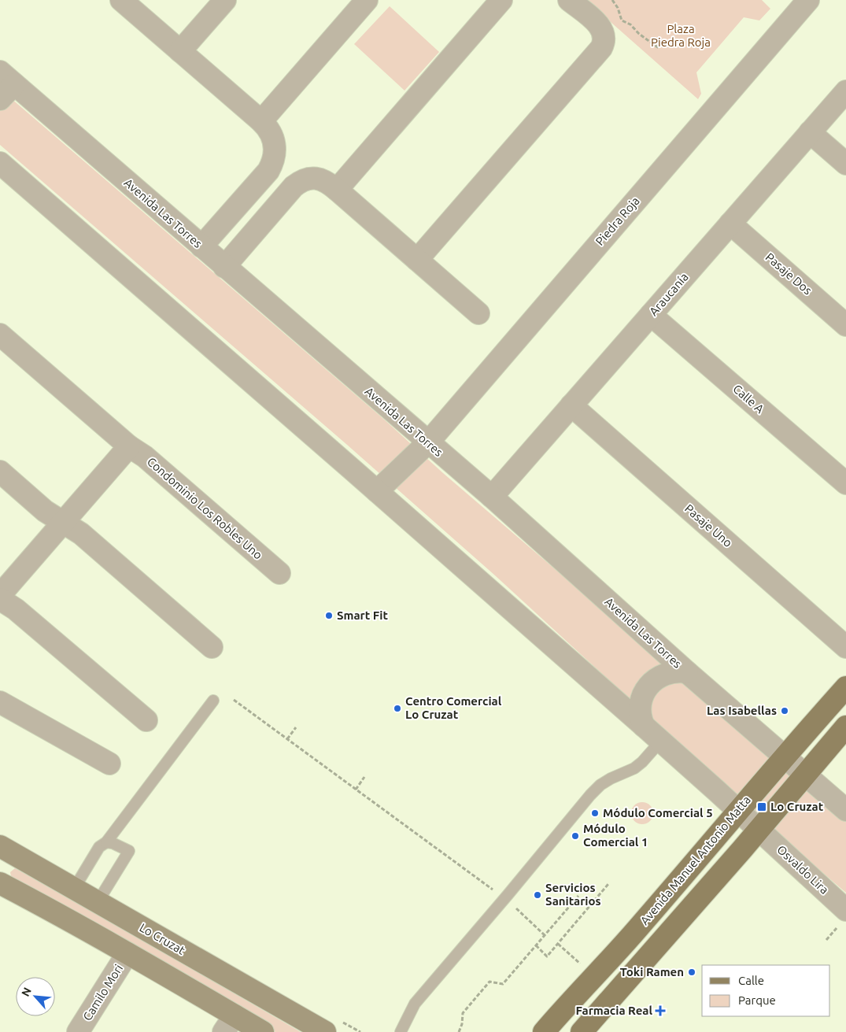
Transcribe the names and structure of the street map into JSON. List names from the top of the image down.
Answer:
{
  "streets": {
    "main road": ["Avenida Manuel Antonio Matta", "Lo Cruzat"],
    "street": [
      "Avenida Las Torres",
      "Piedra Roja",
      "Pasaje Dos",
      "Araucanía",
      "Calle A",
      "Condominio Los Robles Uno",
      "Pasaje Uno",
      "Osvaldo Lira",
      "Camilo Mori"
    ]
  },
  "crossings": [
    ["Avenida Las Torres", "Piedra Roja"],
    ["Avenida Las Torres", "Araucanía"],
    ["Avenida Las Torres", "Avenida Manuel Antonio Matta"],
    ["Pasaje Dos", "Araucanía"],
    ["Araucanía", "Calle A"],
    ["Araucanía", "Pasaje Uno"],
    ["Avenida Manuel Antonio Matta", "Osvaldo Lira"]
  ],
  "parks": ["Plaza Piedra Roja"],
  "places": {
    "other": [
      "Smart Fit",
      "Centro Comercial Lo Cruzat",
      "Las Isabellas",
      "Módulo Comercial 5",
      "Módulo Comercial 1",
      "Servicios Sanitarios",
      "Toki Ramen"
    ],
    "transit": ["Lo Cruzat"],
    "health": ["Farmacia Real"]
  },
  "legend": ["Calle", "Parque"],
  "north": "top left"
}
